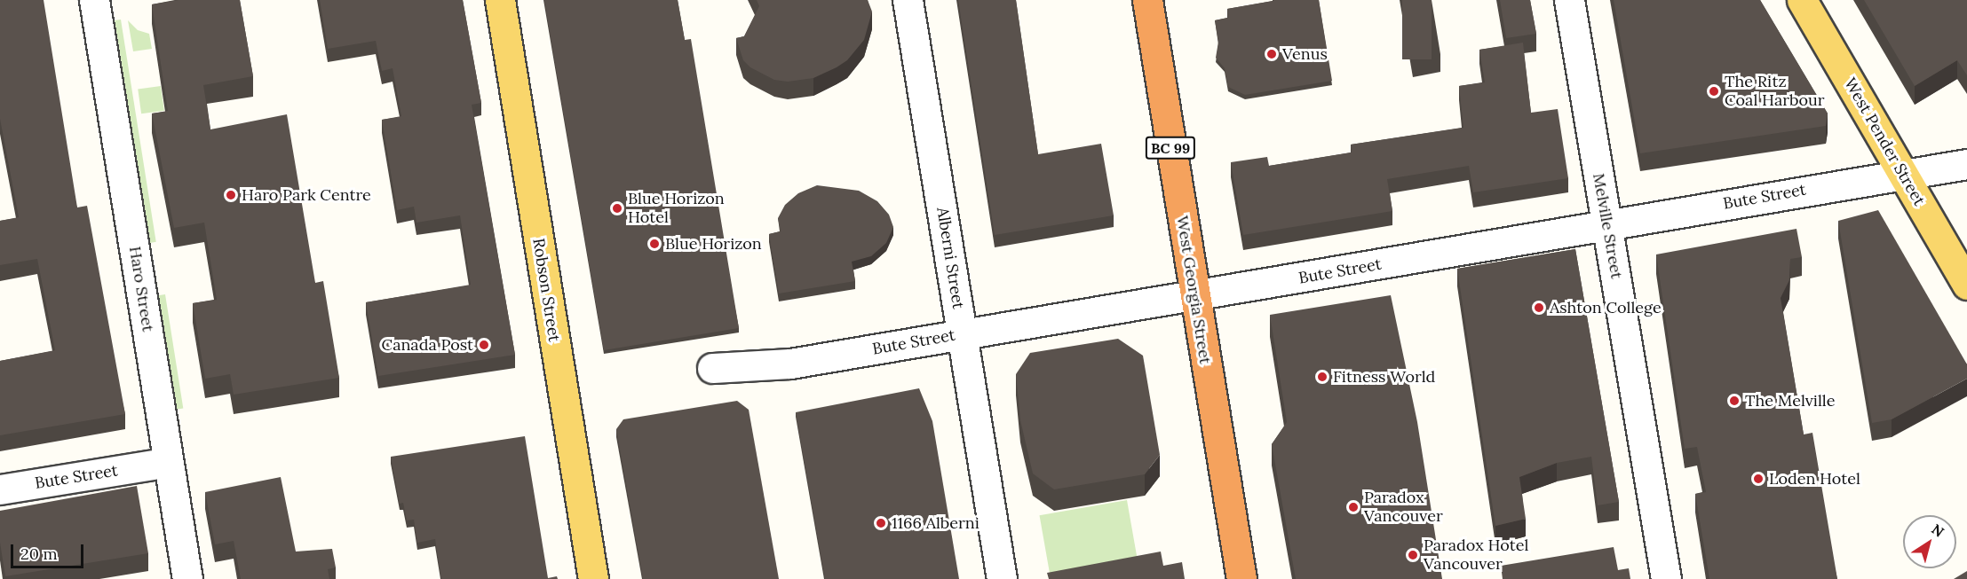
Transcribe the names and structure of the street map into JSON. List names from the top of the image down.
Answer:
{
  "streets": {
    "highway": ["BC 99", "West Georgia Street"],
    "main road": ["West Pender Street", "Robson Street"],
    "street": [
      "Bute Street",
      "Melville Street",
      "Alberni Street",
      "Haro Street"
    ]
  },
  "crossings": [
    ["West Pender Street", "Bute Street"],
    ["Bute Street", "Melville Street"],
    ["Bute Street", "Alberni Street"],
    ["Bute Street", "West Georgia Street"]
  ],
  "places": [
    "Venus",
    "The Ritz Coal Harbour",
    "Haro Park Centre",
    "Blue Horizon Hotel",
    "Blue Horizon",
    "Ashton College",
    "Canada Post",
    "Fitness World",
    "The Melville",
    "Loden Hotel",
    "Paradox Vancouver",
    "1166 Alberni",
    "Paradox Hotel Vancouver"
  ],
  "scale_bar": "20 m",
  "north": "top right"
}
